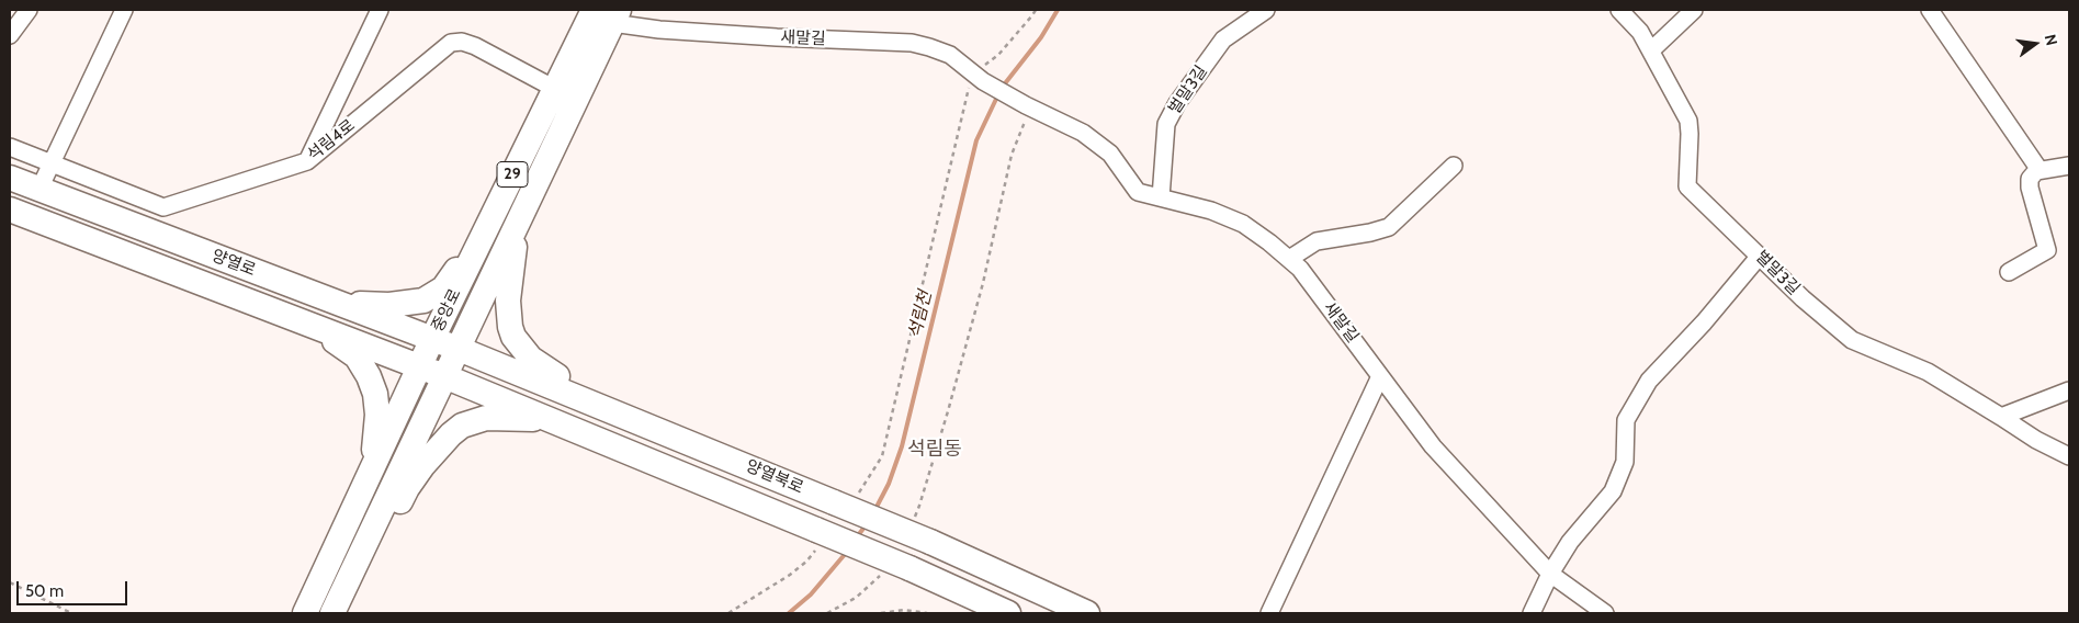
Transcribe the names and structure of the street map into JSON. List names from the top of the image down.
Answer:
{
  "streets": {
    "main road": [
      "29",
      "양열로",
      "중앙로",
      "양열북로"
    ],
    "street": ["새말길", "벌말3길", "석림4로"]
  },
  "crossings": [
    ["새말길", "벌말3길"],
    ["새말길", "중앙로"],
    ["석림4로", "중앙로"],
    ["양열로", "중앙로"],
    ["양열로", "양열북로"],
    ["중앙로", "양열북로"]
  ],
  "districts": ["석림동"],
  "water": ["석림천"],
  "scale_bar": "50 m",
  "north": "right"
}
